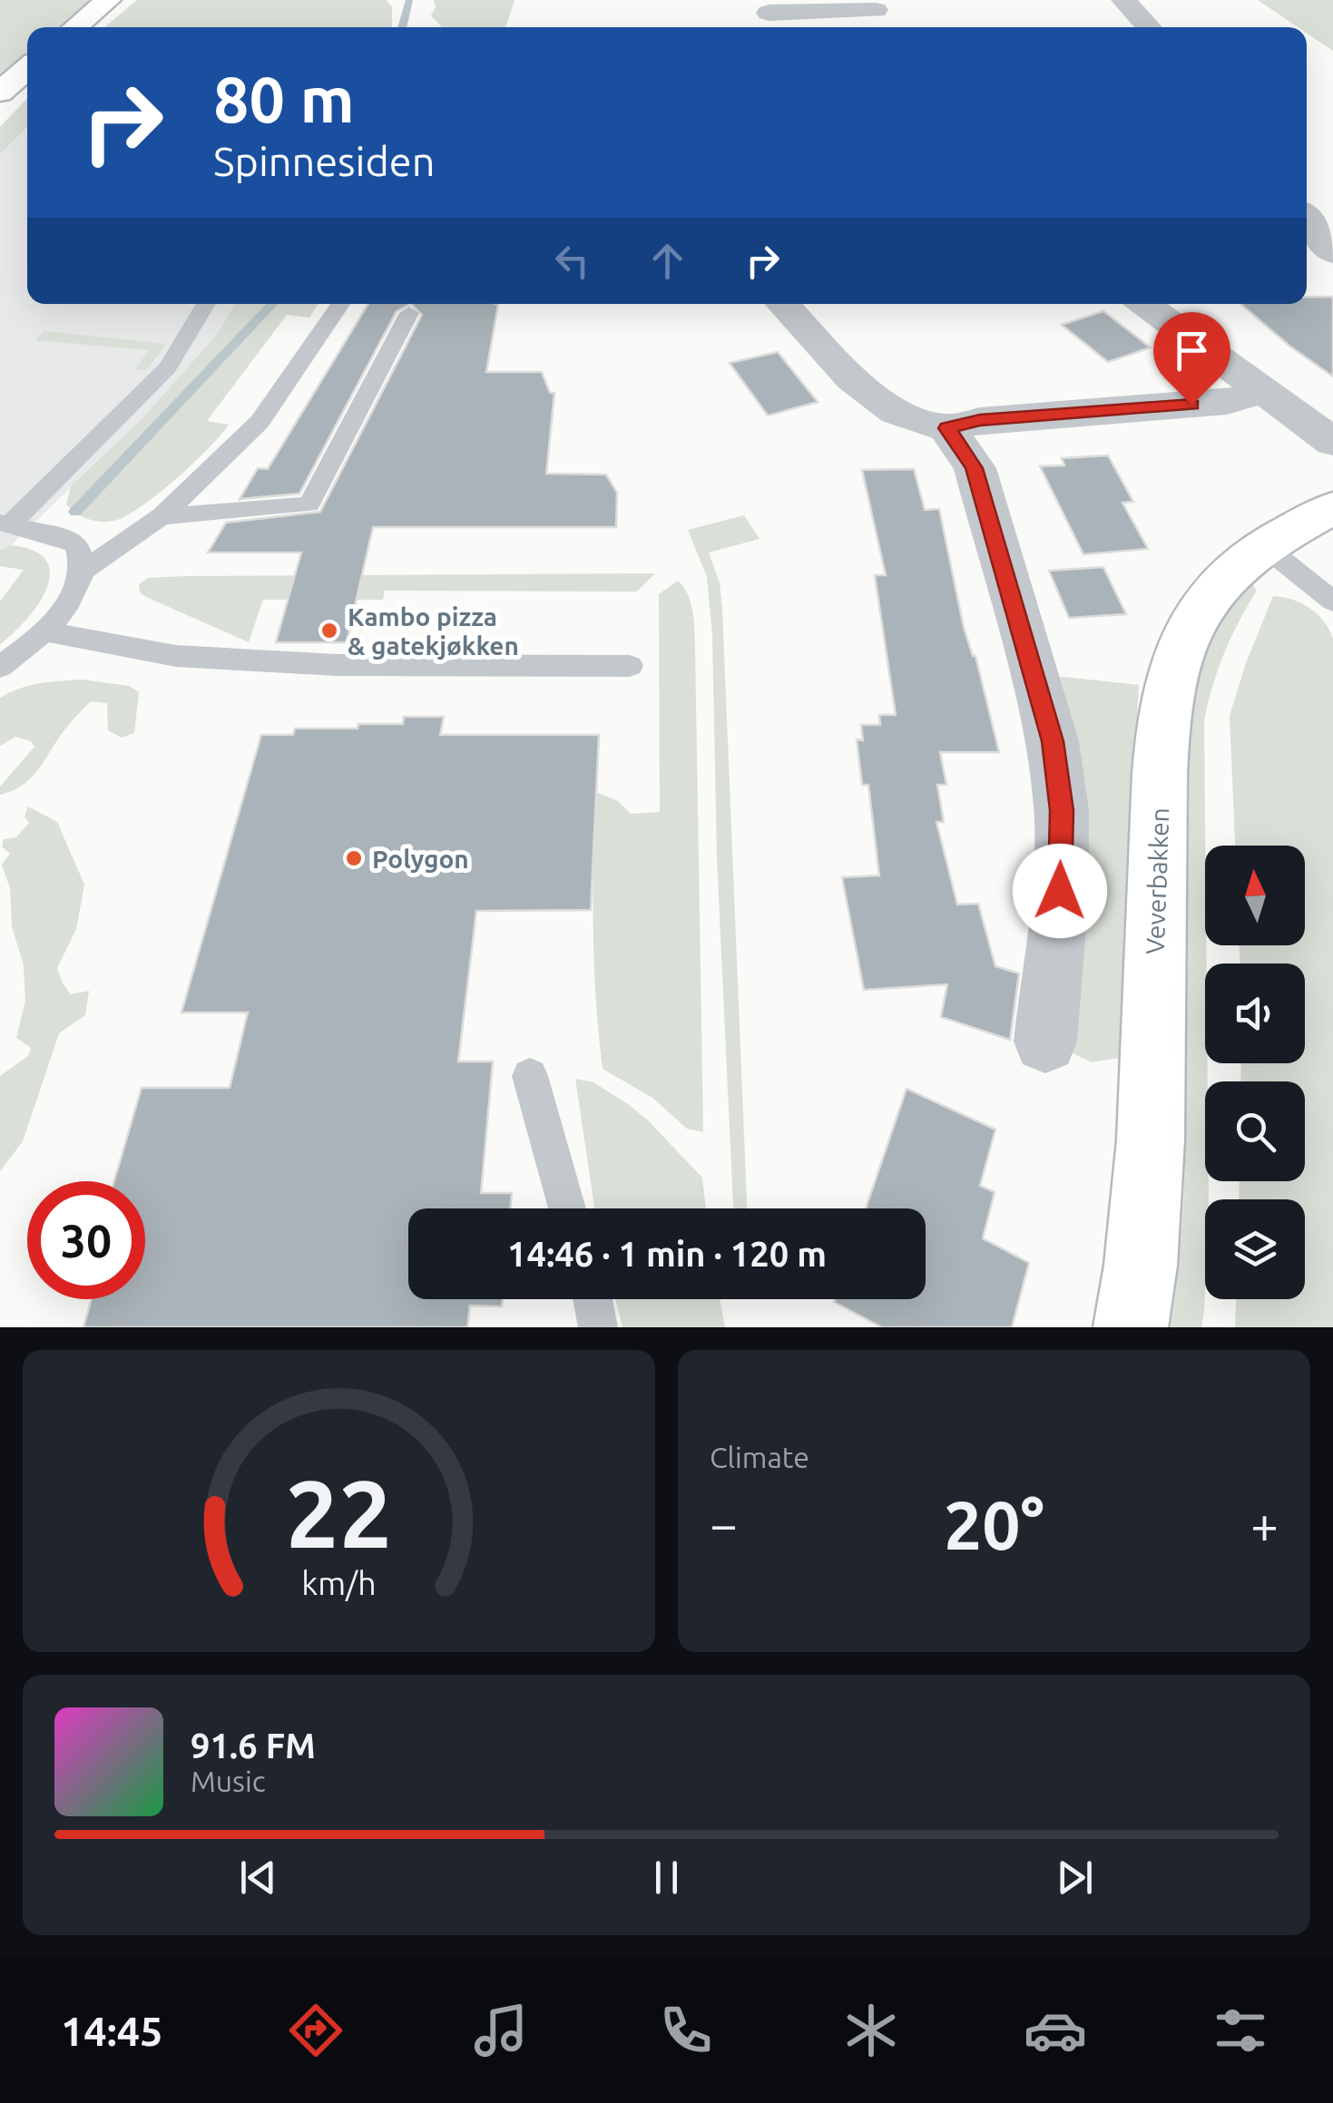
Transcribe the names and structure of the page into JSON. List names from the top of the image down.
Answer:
{
  "streets": {
    "street": ["Veverbakken"]
  },
  "places": ["Kambo pizza & gatekjøkken", "Polygon"],
  "north": "top",
  "page": {
    "turn": ["80 m", "Spinnesiden"],
    "limit": "30",
    "trip": "14:46 · 1 min · 120 m",
    "tile": "Climate",
    "heat": ["−", "20°", "+"],
    "song": ["91.6 FM", "Music"],
    "tabs": "14:45",
    "gauge": ["22", "km/h"]
  }
}
